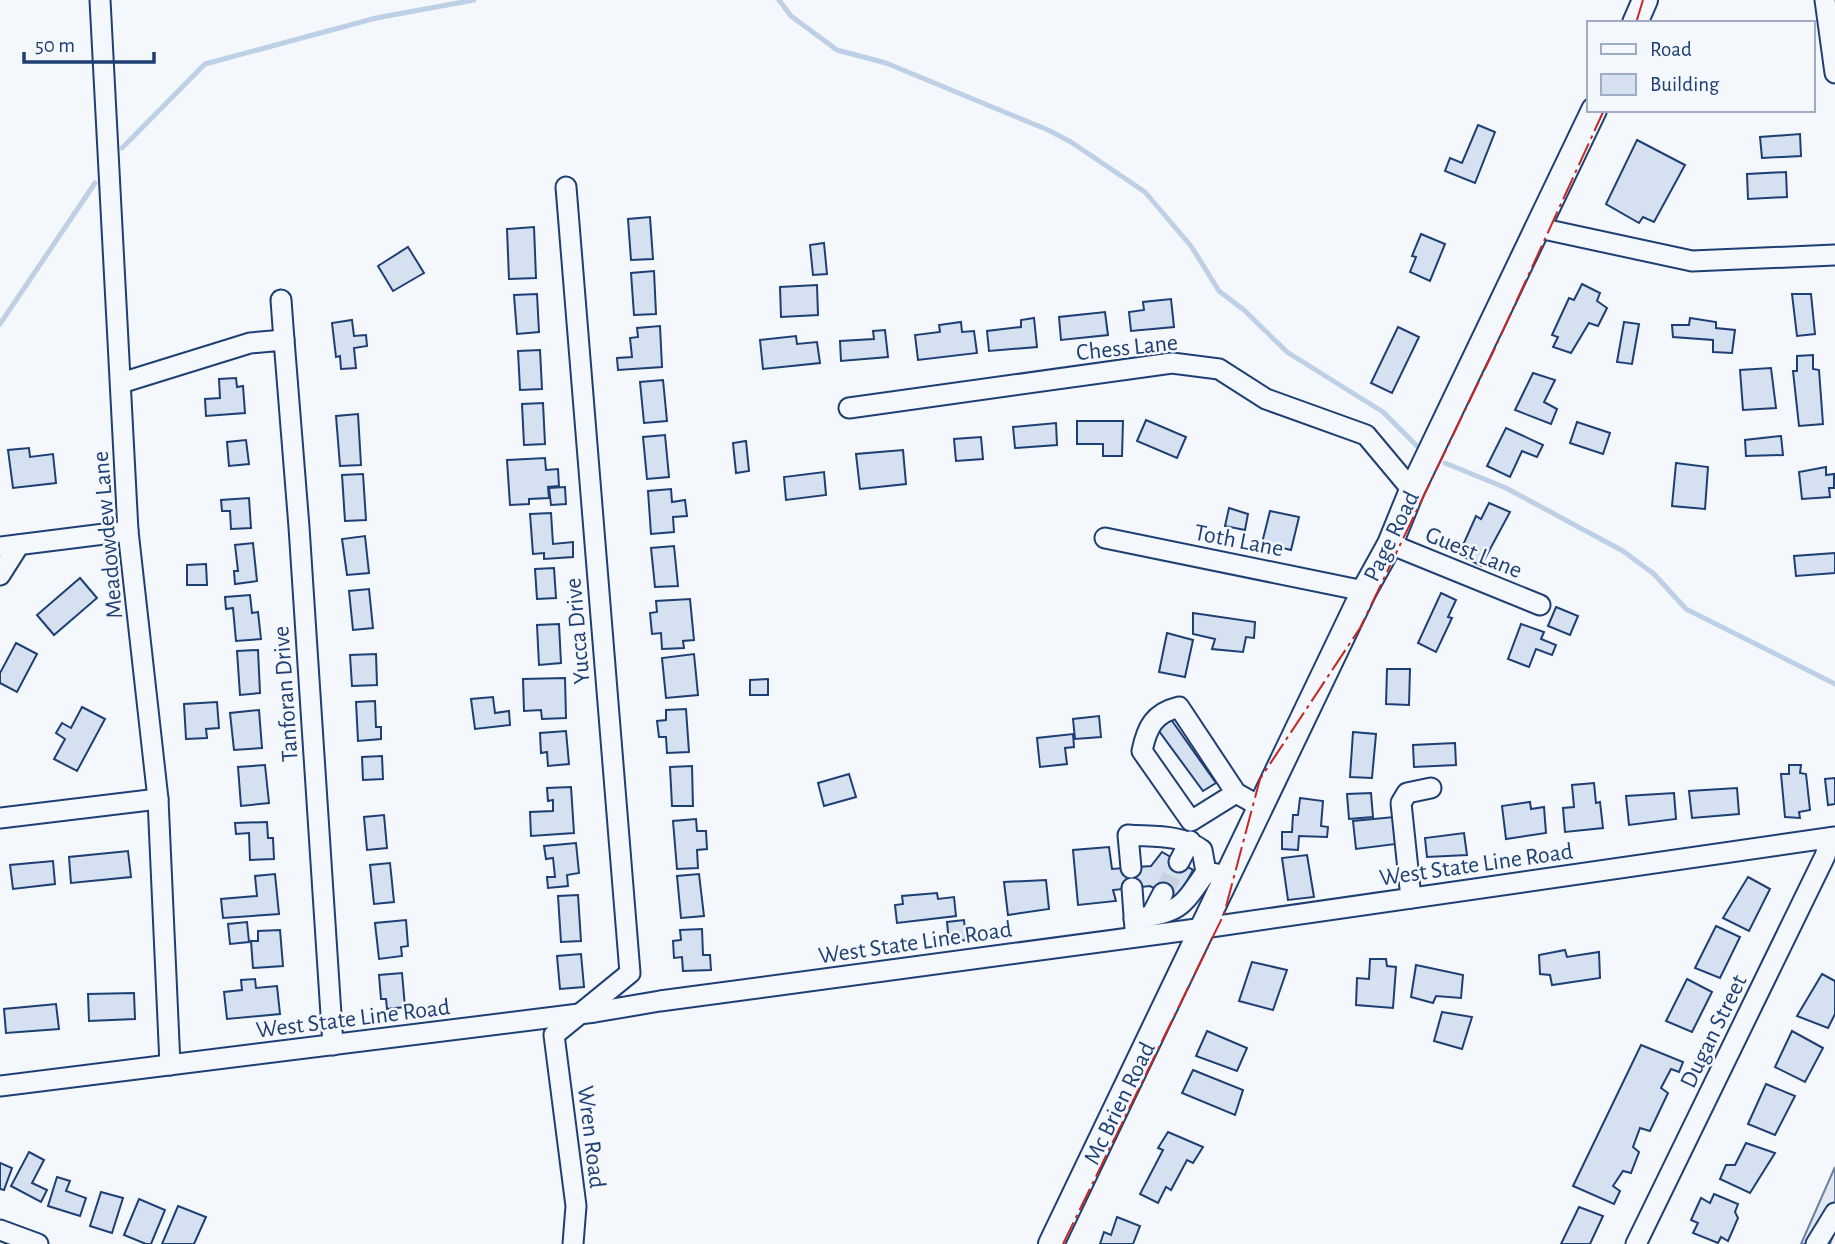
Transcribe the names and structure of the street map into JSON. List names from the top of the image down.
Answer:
{
  "streets": {
    "main road": ["Page Road", "Mc Brien Road"],
    "street": [
      "Chess Lane",
      "Meadowdew Lane",
      "Toth Lane",
      "Guest Lane",
      "Yucca Drive",
      "Tanforan Drive",
      "West State Line Road",
      "Dugan Street",
      "Wren Road"
    ]
  },
  "crossings": [
    ["Chess Lane", "Page Road"],
    ["Meadowdew Lane", "West State Line Road"],
    ["Page Road", "Toth Lane"],
    ["Page Road", "Guest Lane"],
    ["Page Road", "West State Line Road"],
    ["Page Road", "Mc Brien Road"],
    ["Yucca Drive", "West State Line Road"],
    ["Yucca Drive", "Wren Road"],
    ["Tanforan Drive", "West State Line Road"],
    ["West State Line Road", "Dugan Street"]
  ],
  "legend": ["Road", "Building"],
  "scale_bar": "50 m"
}
